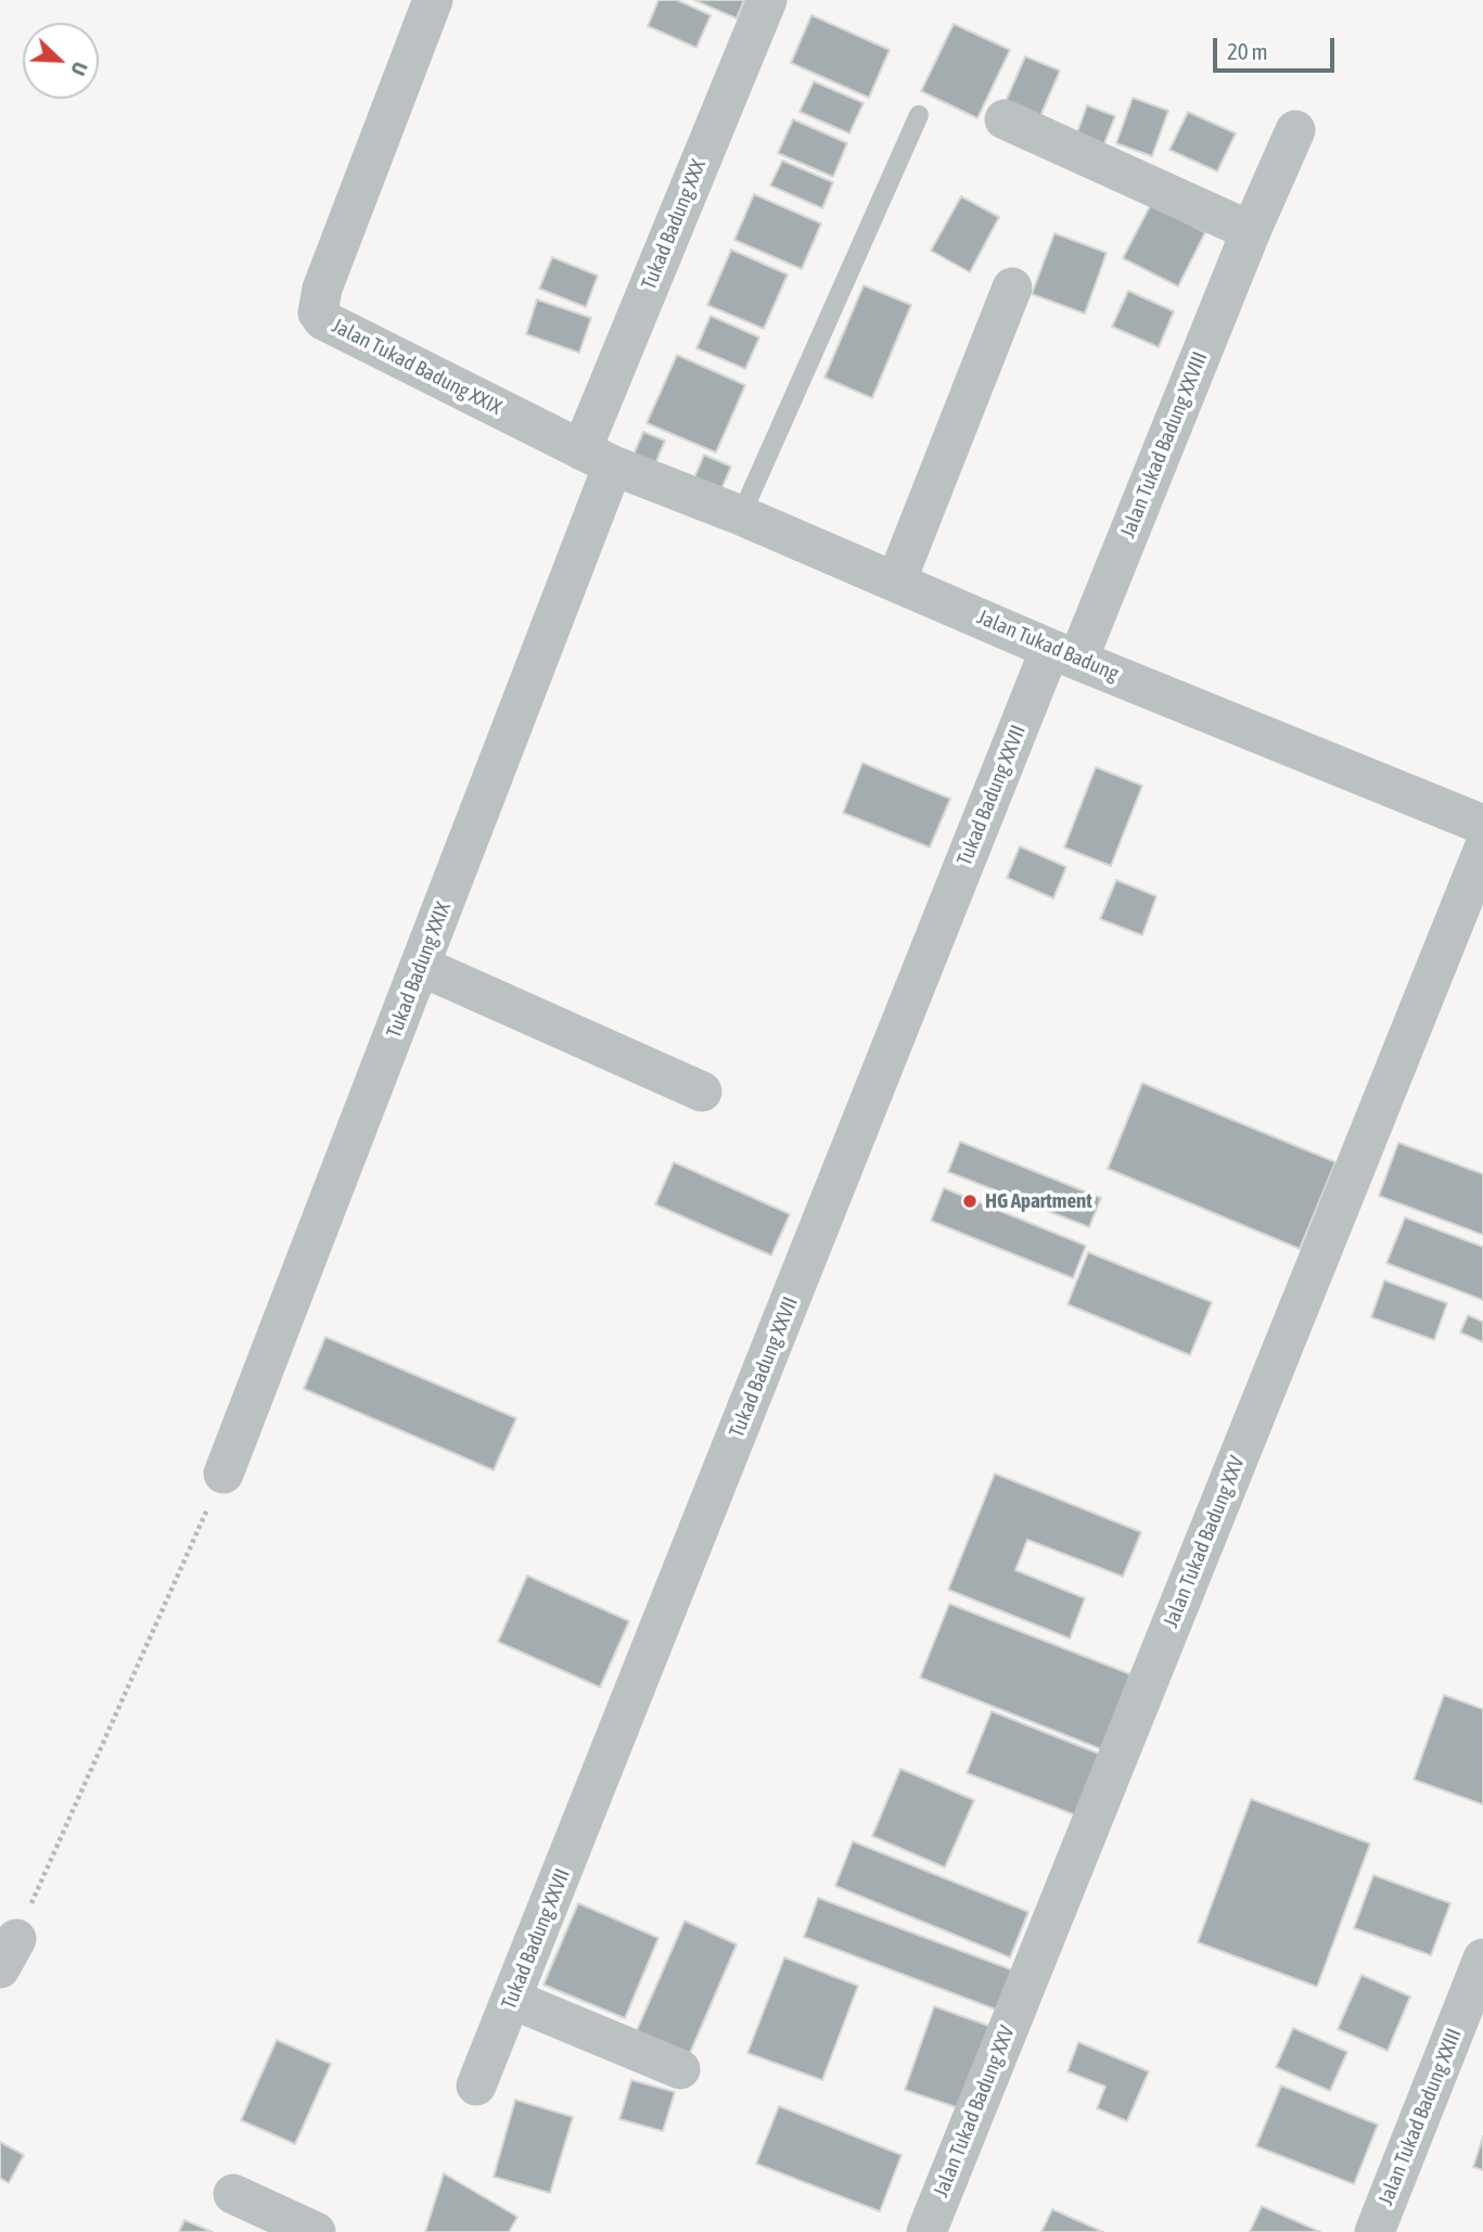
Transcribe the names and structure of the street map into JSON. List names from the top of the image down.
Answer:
{
  "streets": {
    "street": [
      "Tukad Badung XXX",
      "Jalan Tukad Badung XXIX",
      "Jalan Tukad Badung XXVIII",
      "Jalan Tukad Badung",
      "Tukad Badung XXVII",
      "Tukad Badung XXIX",
      "Jalan Tukad Badung XXV",
      "Jalan Tukad Badung XXIII"
    ]
  },
  "crossings": [
    ["Tukad Badung XXX", "Jalan Tukad Badung XXIX"],
    ["Tukad Badung XXX", "Jalan Tukad Badung"],
    ["Tukad Badung XXX", "Tukad Badung XXIX"],
    ["Jalan Tukad Badung XXIX", "Jalan Tukad Badung"],
    ["Jalan Tukad Badung XXIX", "Tukad Badung XXIX"],
    ["Jalan Tukad Badung XXVIII", "Jalan Tukad Badung"],
    ["Jalan Tukad Badung XXVIII", "Tukad Badung XXVII"],
    ["Jalan Tukad Badung", "Tukad Badung XXVII"],
    ["Jalan Tukad Badung", "Tukad Badung XXIX"]
  ],
  "places": ["HG Apartment"],
  "scale_bar": "20 m",
  "north": "bottom right"
}
